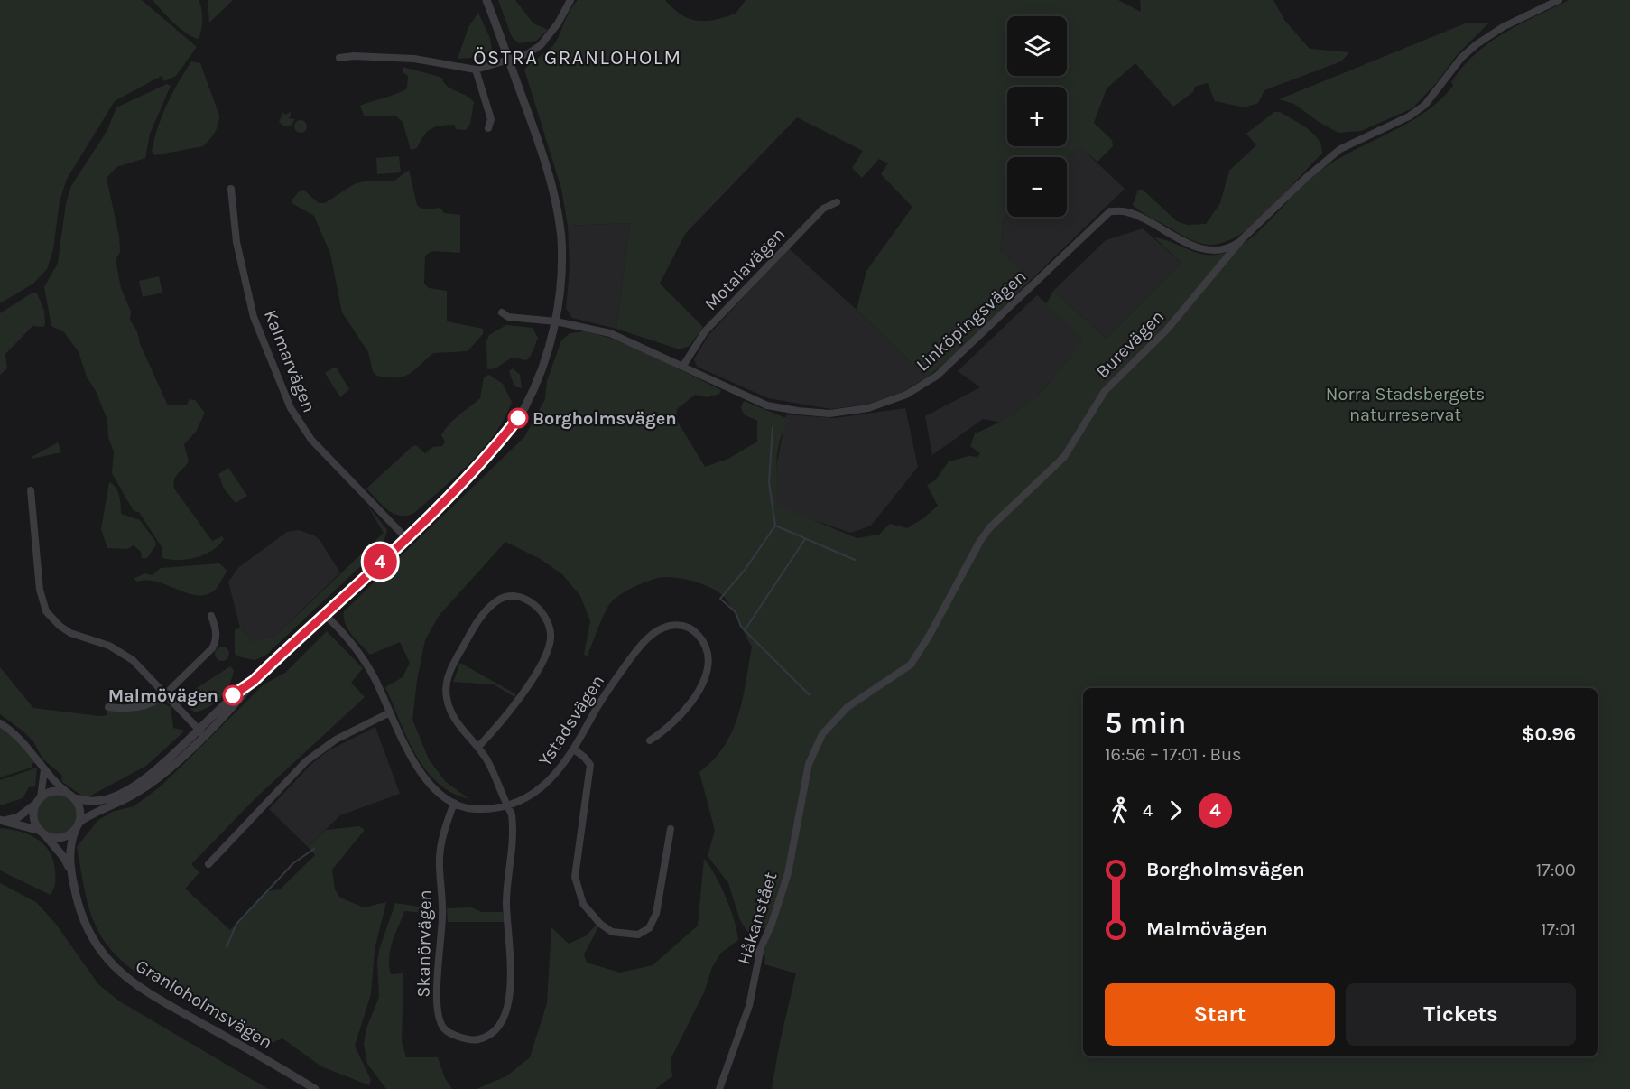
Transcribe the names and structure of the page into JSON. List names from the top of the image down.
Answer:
{
  "streets": {
    "street": [
      "Motalavägen",
      "Linköpingsvägen",
      "Burevägen",
      "Kalmarvägen",
      "Ystadsvägen",
      "Håkanstået",
      "Skanörvägen",
      "Granloholmsvägen"
    ]
  },
  "crossings": [
    ["Motalavägen", "Linköpingsvägen"],
    ["Linköpingsvägen", "Burevägen"],
    ["Burevägen", "Håkanstået"],
    ["Ystadsvägen", "Skanörvägen"]
  ],
  "districts": ["ÖSTRA GRANLOHOLM"],
  "parks": ["Norra Stadsbergets naturreservat"],
  "places": ["Borgholmsvägen", "Malmövägen"],
  "lines": ["bus line 4"],
  "page": {
    "on_map": "4",
    "map_buttons": ["+", "−"],
    "heading": ["5 min", "16:56 – 17:01 · Bus", "$0.96"],
    "legs": ["4", "4"],
    "list": [
      {
        "name": "Borgholmsvägen",
        "value": "17:00"
      },
      {
        "name": "Malmövägen",
        "value": "17:01"
      }
    ],
    "buttons": ["Start", "Tickets"]
  }
}
